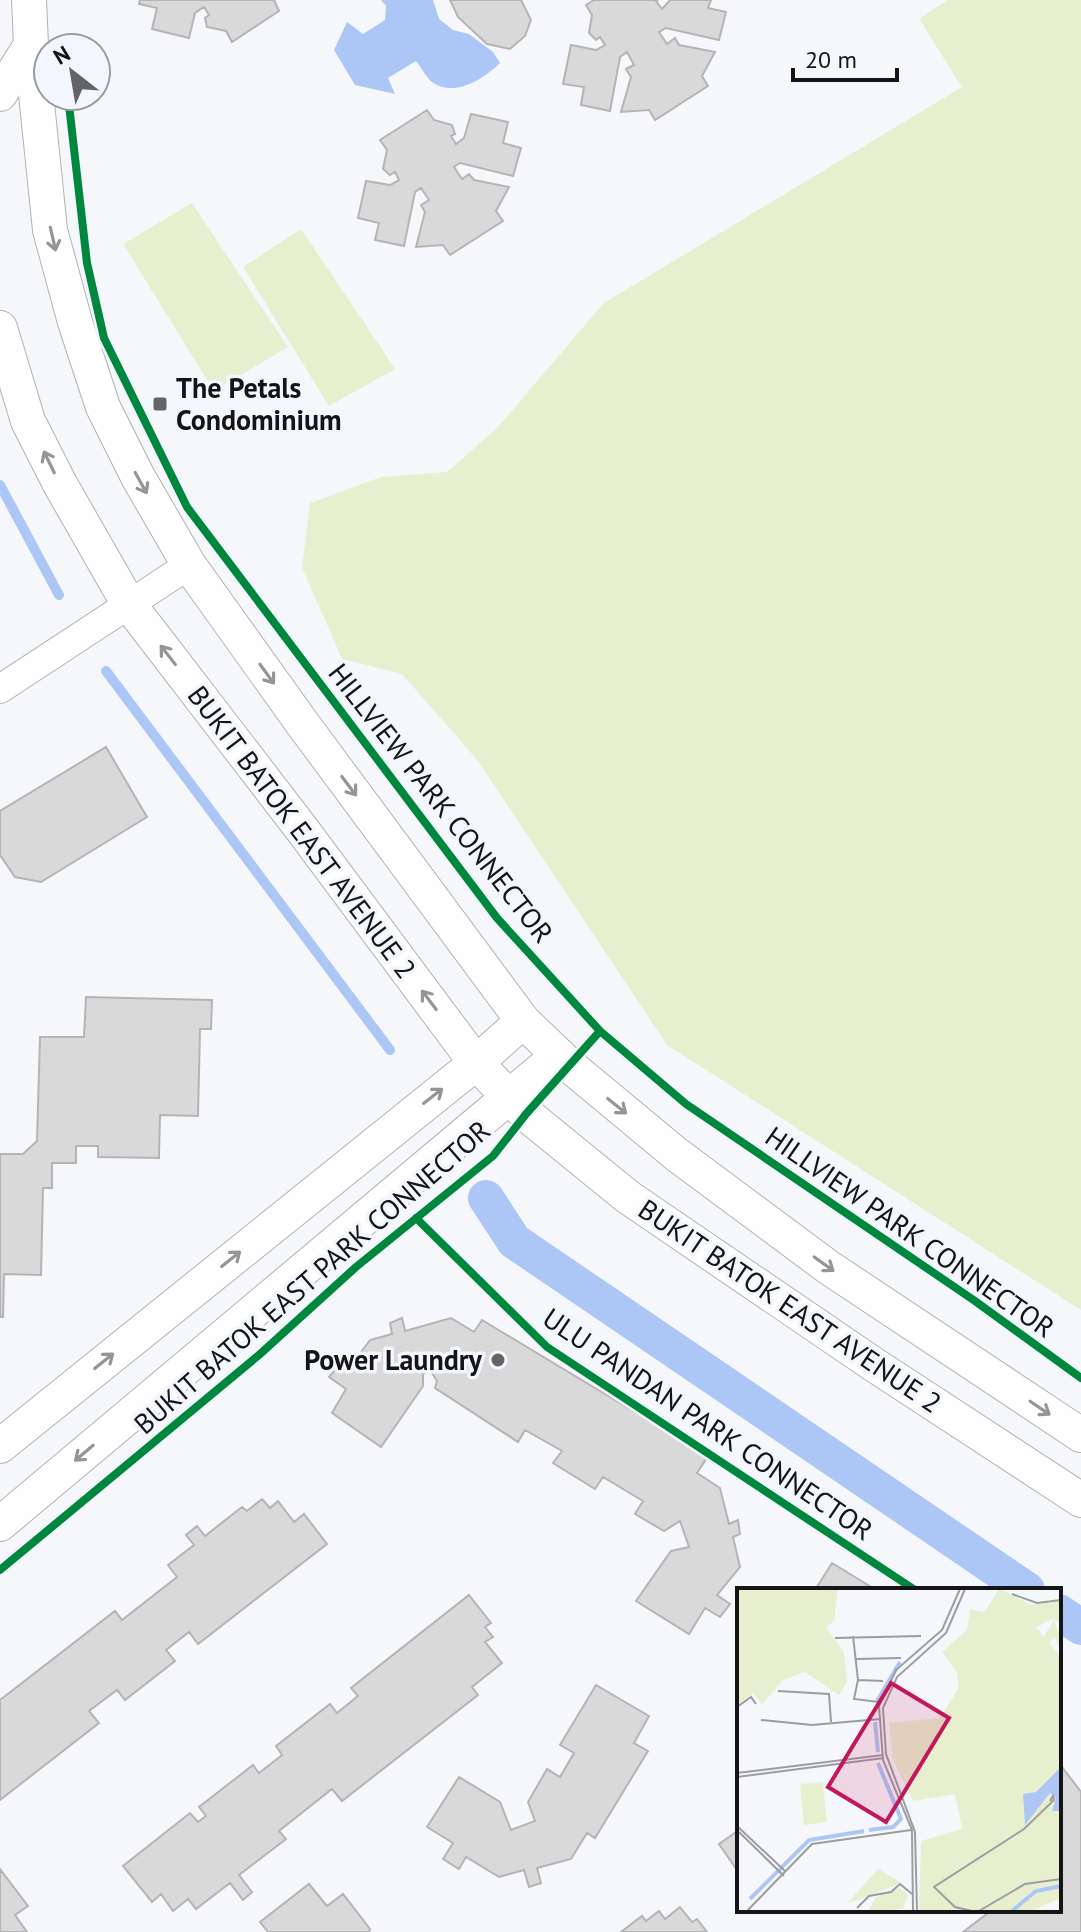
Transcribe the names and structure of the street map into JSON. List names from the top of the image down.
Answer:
{
  "streets": {
    "street": ["BUKIT BATOK EAST AVENUE 2"],
    "cycle path": ["HILLVIEW PARK CONNECTOR", "BUKIT BATOK EAST PARK CONNECTOR"]
  },
  "places": {
    "transit": ["The Petals Condominium"],
    "other": ["Power Laundry"]
  },
  "scale_bar": "20 m",
  "north": "top left"
}
